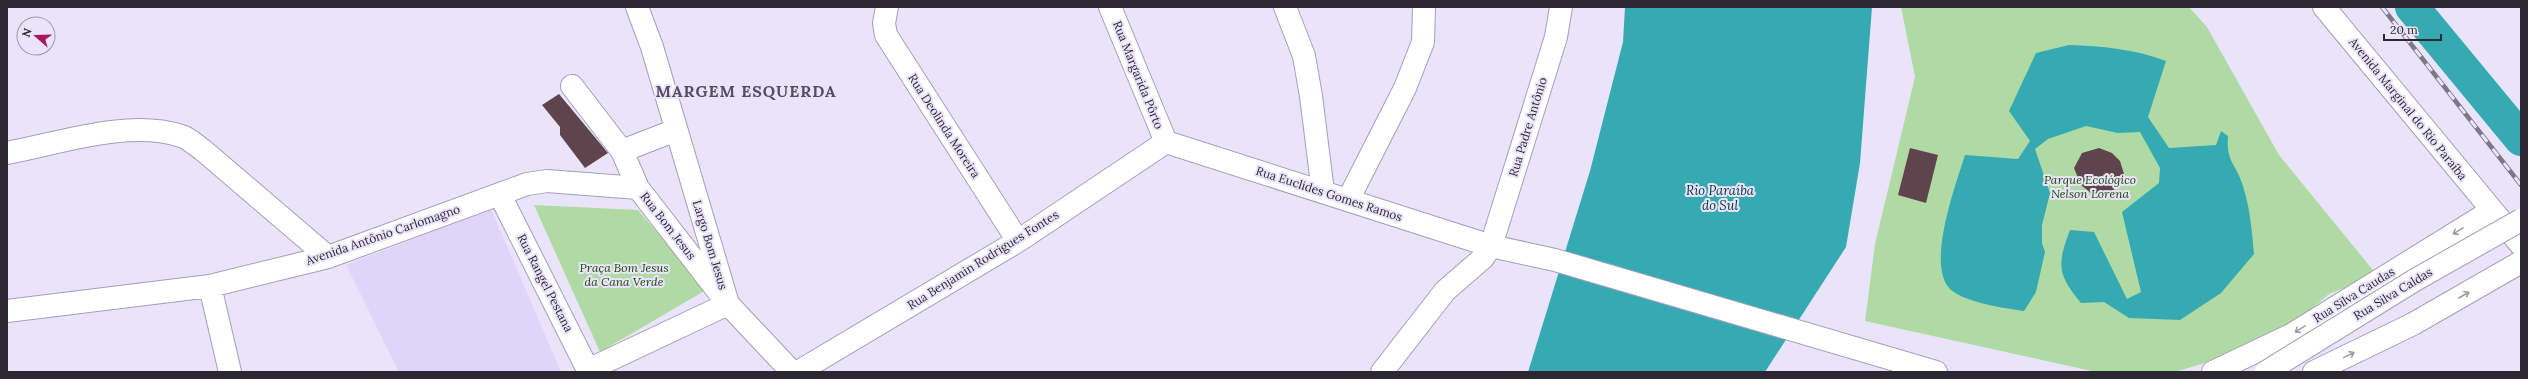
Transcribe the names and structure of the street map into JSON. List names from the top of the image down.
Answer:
{
  "streets": {
    "street": [
      "Rua Margarida Pôrto",
      "Avenida Marginal do Rio Paraíba",
      "Rua Deolinda Moreira",
      "Rua Padre Antônio",
      "Rua Euclides Gomes Ramos",
      "Rua Bom Jesus",
      "Avenida Antônio Carlomagno",
      "Largo Bom Jesus",
      "Rua Benjamin Rodrigues Fontes",
      "Rua Rangel Pestana",
      "Rua Silva Caldas",
      "Rua Silva Caudas"
    ]
  },
  "crossings": [
    ["Rua Margarida Pôrto", "Rua Euclides Gomes Ramos"],
    ["Rua Margarida Pôrto", "Rua Benjamin Rodrigues Fontes"],
    ["Avenida Marginal do Rio Paraíba", "Rua Silva Caudas"],
    ["Rua Deolinda Moreira", "Rua Benjamin Rodrigues Fontes"],
    ["Rua Padre Antônio", "Rua Euclides Gomes Ramos"],
    ["Rua Euclides Gomes Ramos", "Rua Benjamin Rodrigues Fontes"],
    ["Rua Bom Jesus", "Avenida Antônio Carlomagno"],
    ["Rua Bom Jesus", "Largo Bom Jesus"],
    ["Avenida Antônio Carlomagno", "Rua Rangel Pestana"],
    ["Largo Bom Jesus", "Rua Rangel Pestana"]
  ],
  "districts": ["MARGEM ESQUERDA"],
  "water": ["Rio Paraíba do Sul"],
  "parks": ["Parque Ecológico Nelson Lorena", "Praça Bom Jesus da Cana Verde"],
  "scale_bar": "20 m",
  "north": "left"
}
